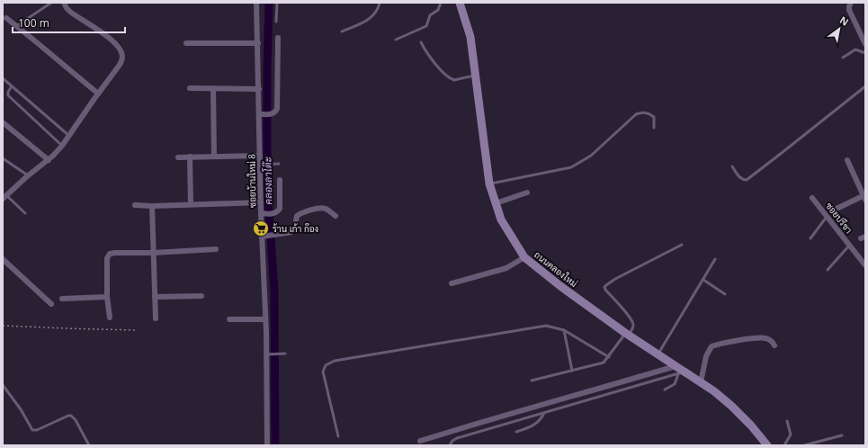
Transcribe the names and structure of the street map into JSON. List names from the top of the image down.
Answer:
{
  "streets": {
    "street": ["ซอยบ้านใหม่ 8", "ซอยปรีชา", "ถนนคลองใหม่"]
  },
  "water": ["คลองลาโต๊ะ"],
  "places": {
    "supermarket": ["ร้าน เก้า ก๊อง"]
  },
  "scale_bar": "100 m",
  "north": "top right"
}
